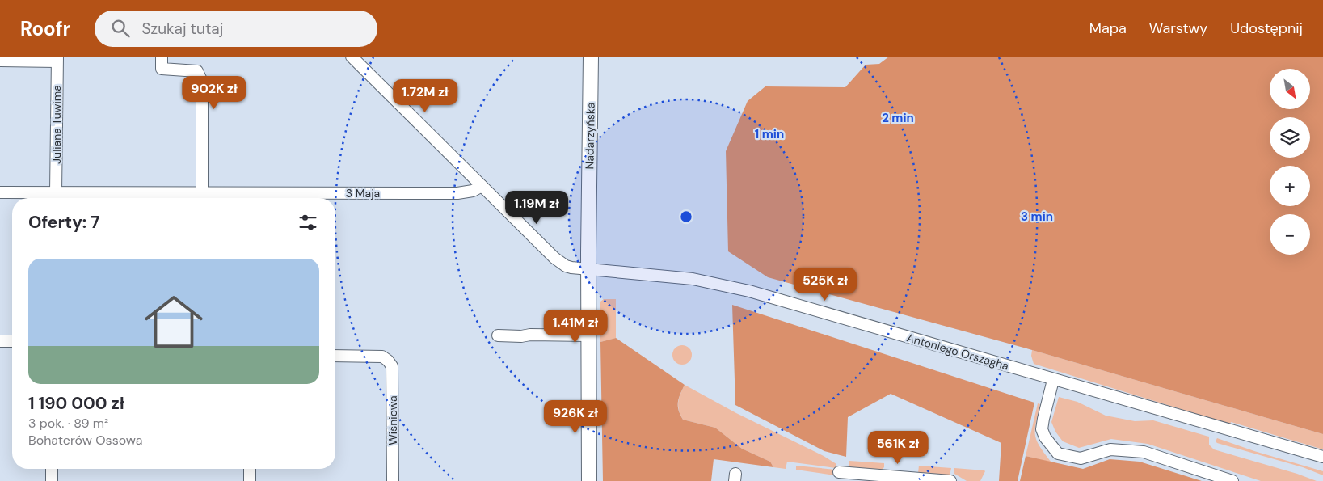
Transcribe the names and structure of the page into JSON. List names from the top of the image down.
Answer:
{
  "streets": {
    "main road": ["Nadarzyńska"],
    "street": [
      "Juliana Tuwima",
      "3 Maja",
      "Antoniego Orszagha",
      "Wiśniowa"
    ]
  },
  "crossings": [
    ["Juliana Tuwima", "3 Maja"],
    ["Nadarzyńska", "Antoniego Orszagha"],
    ["3 Maja", "Antoniego Orszagha"]
  ],
  "north": "bottom right",
  "page": {
    "header": "Roofr",
    "search": "Szukaj tutaj",
    "nav": ["Mapa", "Warstwy", "Udostępnij"],
    "map_buttons": ["+", "−"],
    "price": [
      "902K zł",
      "1.72M zł",
      "1.19M zł",
      "525K zł",
      "1.41M zł",
      "926K zł",
      "561K zł"
    ],
    "heading": "Oferty: 7",
    "list": [
      {
        "name": "1 190 000 zł",
        "note": "3 pok. · 89 m² · Bohaterów Ossowa"
      }
    ]
  },
  "rings": ["2 min", "1 min", "3 min"]
}
